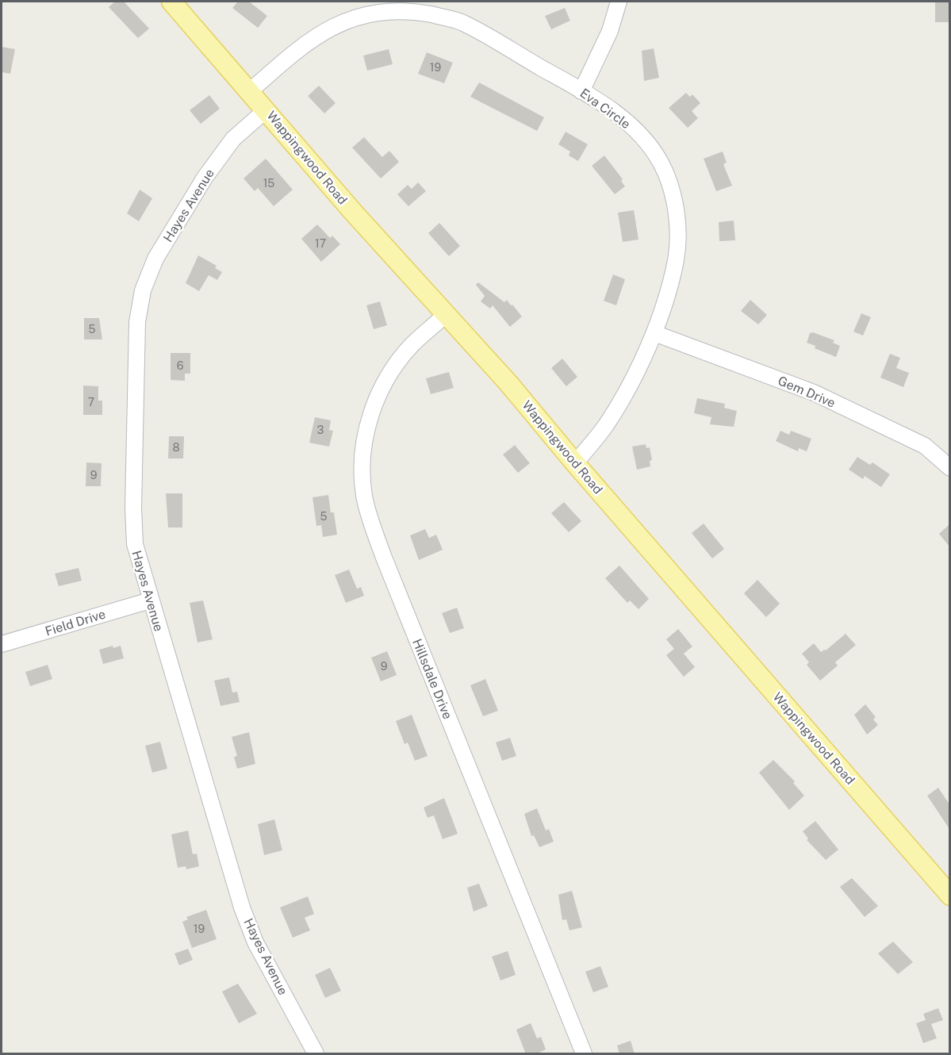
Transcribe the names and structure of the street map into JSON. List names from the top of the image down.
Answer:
{
  "streets": {
    "main road": ["Wappingwood Road"],
    "street": [
      "Eva Circle",
      "Hayes Avenue",
      "Gem Drive",
      "Field Drive",
      "Hillsdale Drive"
    ]
  },
  "crossings": [
    ["Eva Circle", "Wappingwood Road"],
    ["Eva Circle", "Gem Drive"],
    ["Wappingwood Road", "Hayes Avenue"],
    ["Wappingwood Road", "Hillsdale Drive"],
    ["Hayes Avenue", "Field Drive"]
  ],
  "house_numbers": [
    "19",
    "15",
    "17",
    "5",
    "6",
    "7",
    "3",
    "8",
    "9",
    "5",
    "9",
    "19"
  ]
}
